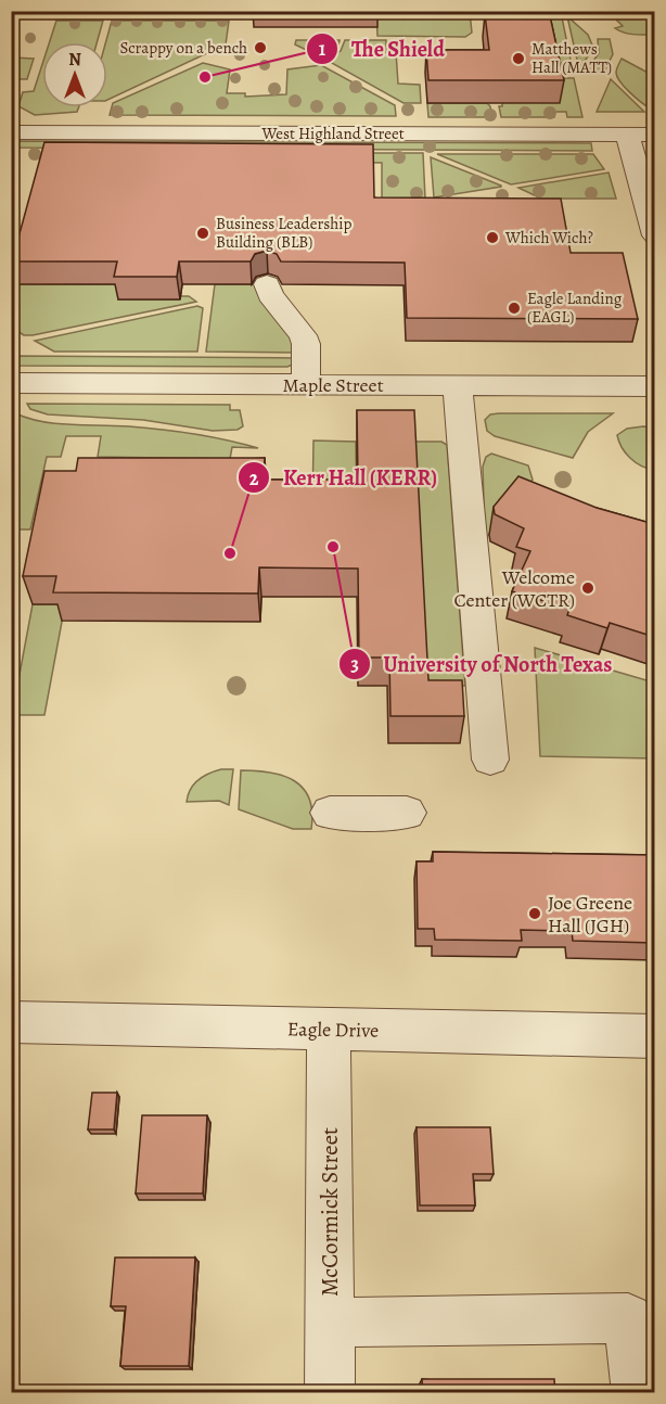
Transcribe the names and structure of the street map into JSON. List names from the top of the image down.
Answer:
{
  "streets": {
    "street": [
      "West Highland Street",
      "Maple Street",
      "Eagle Drive",
      "McCormick Street"
    ]
  },
  "crossings": [
    ["Eagle Drive", "McCormick Street"]
  ],
  "places": [
    "Scrappy on a bench",
    "Matthews Hall (MATT)",
    "The Shield",
    "Business Leadership Building (BLB)",
    "Which Wich?",
    "Eagle Landing (EAGL)",
    "University of North Texas",
    "Kerr Hall (KERR)",
    "Welcome Center (WCTR)",
    "Joe Greene Hall (JGH)"
  ],
  "north": "top"
}
